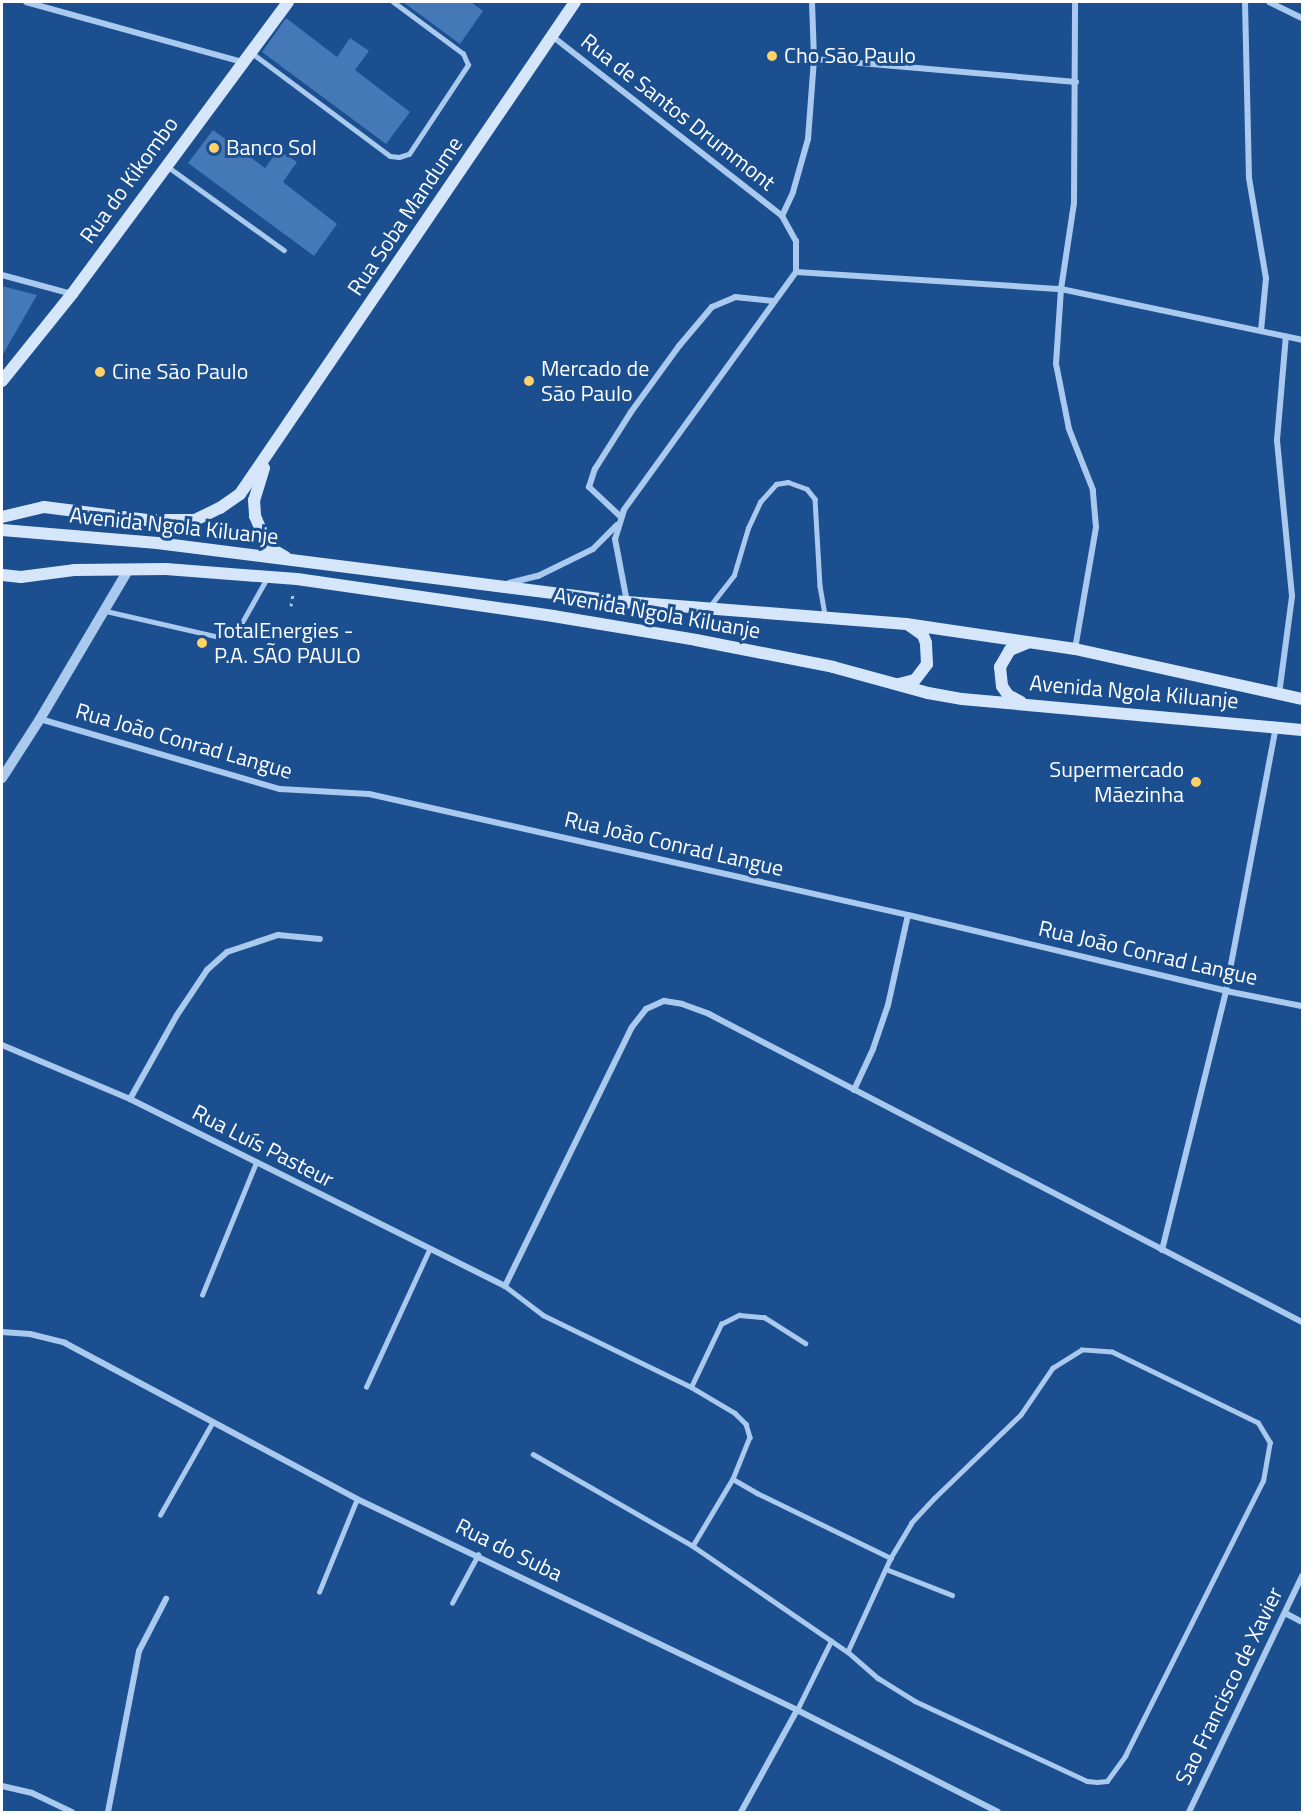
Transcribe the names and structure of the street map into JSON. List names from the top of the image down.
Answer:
{
  "streets": {
    "main road": ["Rua do Kikombo", "Rua Soba Mandume", "Avenida Ngola Kiluanje"],
    "street": [
      "Rua de Santos Drummont",
      "Rua João Conrad Langue",
      "Rua Luís Pasteur",
      "Rua do Suba",
      "Sao Francisco de Xavier"
    ]
  },
  "crossings": [
    ["Rua de Santos Drummont", "Rua Soba Mandume"]
  ],
  "places": [
    "Cho São Paulo",
    "Banco Sol",
    "Cine São Paulo",
    "Mercado de São Paulo",
    "TotalEnergies - P.A. SÃO PAULO",
    "Supermercado Mãezinha"
  ]
}
